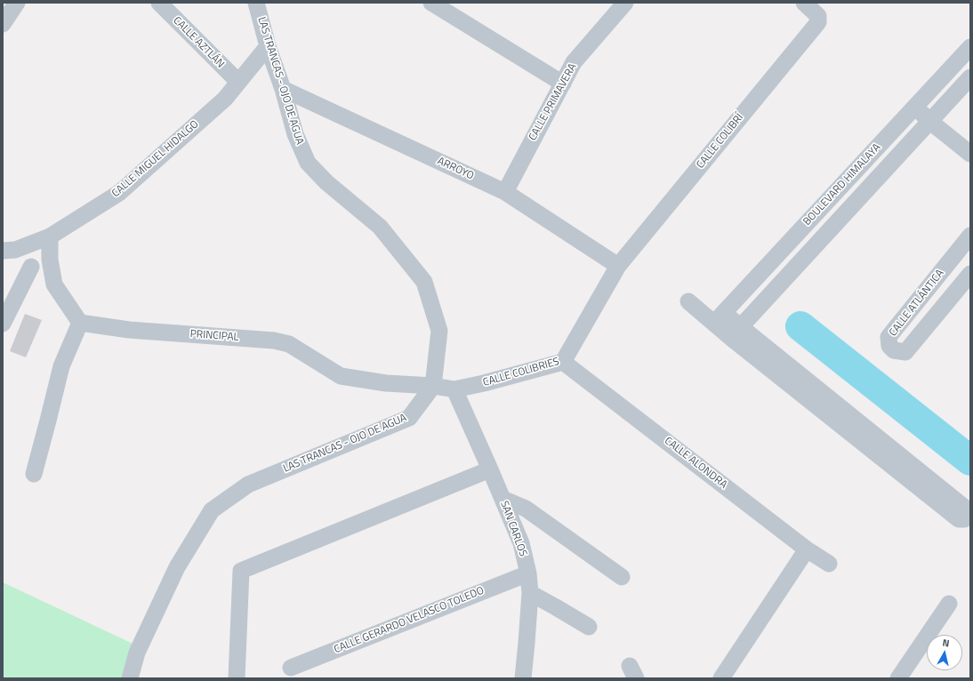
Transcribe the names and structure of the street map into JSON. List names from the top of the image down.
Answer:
{
  "streets": {
    "street": [
      "CALLE AZTLÁN",
      "LAS TRANCAS - OJO DE AGUA",
      "CALLE PRIMAVERA",
      "CALLE COLIBRÍ",
      "CALLE MIGUEL HIDALGO",
      "ARROYO",
      "BOULEVARD HIMALAYA",
      "CALLE ATLÁNTICA",
      "PRINCIPAL",
      "CALLE COLIBRIES",
      "CALLE ALONDRA",
      "SAN CARLOS",
      "CALLE GERARDO VELASCO TOLEDO"
    ]
  },
  "crossings": [
    ["CALLE AZTLÁN", "CALLE MIGUEL HIDALGO"],
    ["LAS TRANCAS - OJO DE AGUA", "CALLE MIGUEL HIDALGO"],
    ["LAS TRANCAS - OJO DE AGUA", "ARROYO"],
    ["LAS TRANCAS - OJO DE AGUA", "PRINCIPAL"],
    ["LAS TRANCAS - OJO DE AGUA", "CALLE COLIBRIES"],
    ["CALLE PRIMAVERA", "ARROYO"],
    ["CALLE COLIBRÍ", "ARROYO"],
    ["CALLE COLIBRÍ", "CALLE COLIBRIES"],
    ["ARROYO", "CALLE COLIBRIES"],
    ["PRINCIPAL", "CALLE COLIBRIES"],
    ["CALLE COLIBRIES", "CALLE ALONDRA"],
    ["CALLE COLIBRIES", "SAN CARLOS"],
    ["SAN CARLOS", "CALLE GERARDO VELASCO TOLEDO"]
  ],
  "north": "top"
}
